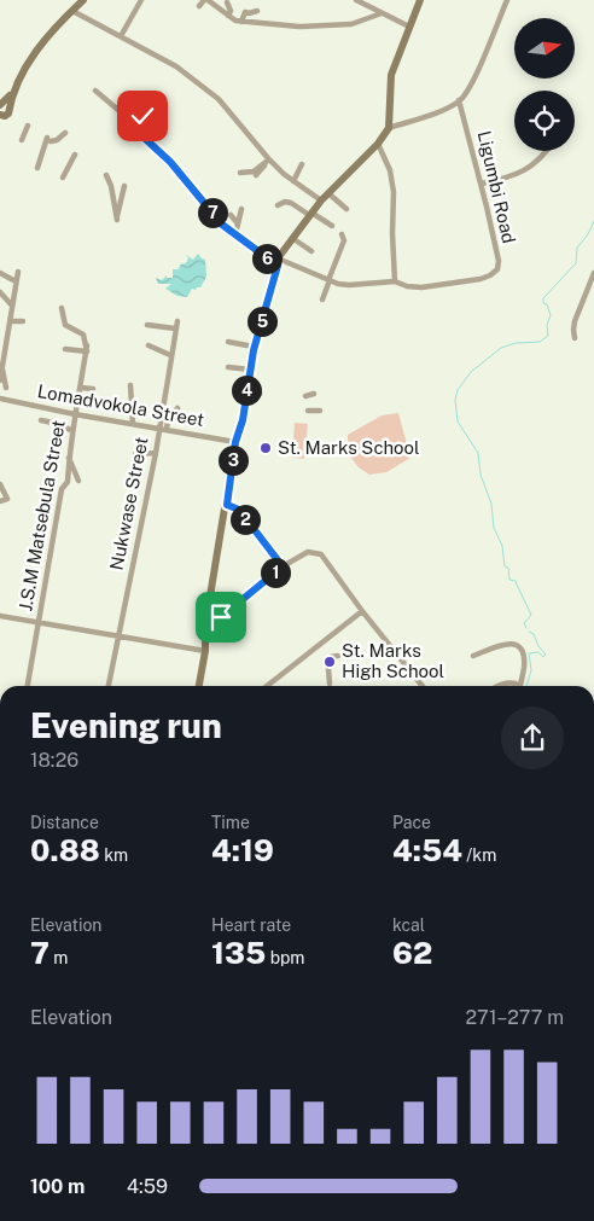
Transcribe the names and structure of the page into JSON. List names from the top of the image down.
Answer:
{
  "streets": {
    "street": [
      "Ligumbi Road",
      "Lomadvokola Street",
      "Nukwase Street",
      "J.S.M Matsebula Street"
    ]
  },
  "crossings": [
    ["Lomadvokola Street", "Nukwase Street"],
    ["Lomadvokola Street", "J.S.M Matsebula Street"]
  ],
  "places": ["St. Marks School", "St. Marks High School"],
  "north": "right",
  "page": {
    "pins": [
      "7",
      "6",
      "5",
      "4",
      "3",
      "2",
      "1"
    ],
    "heading": ["Evening run", "18:26"],
    "stats": [
      ["Distance", "0.88 km"],
      ["Time", "4:19"],
      ["Pace", "4:54 /km"],
      ["Elevation", "7 m"],
      ["Heart rate", "135 bpm"],
      ["kcal", "62"]
    ],
    "chart": ["Elevation", "271–277 m"],
    "list": [
      {
        "name": "100 m",
        "note": "4:59"
      }
    ]
  }
}
